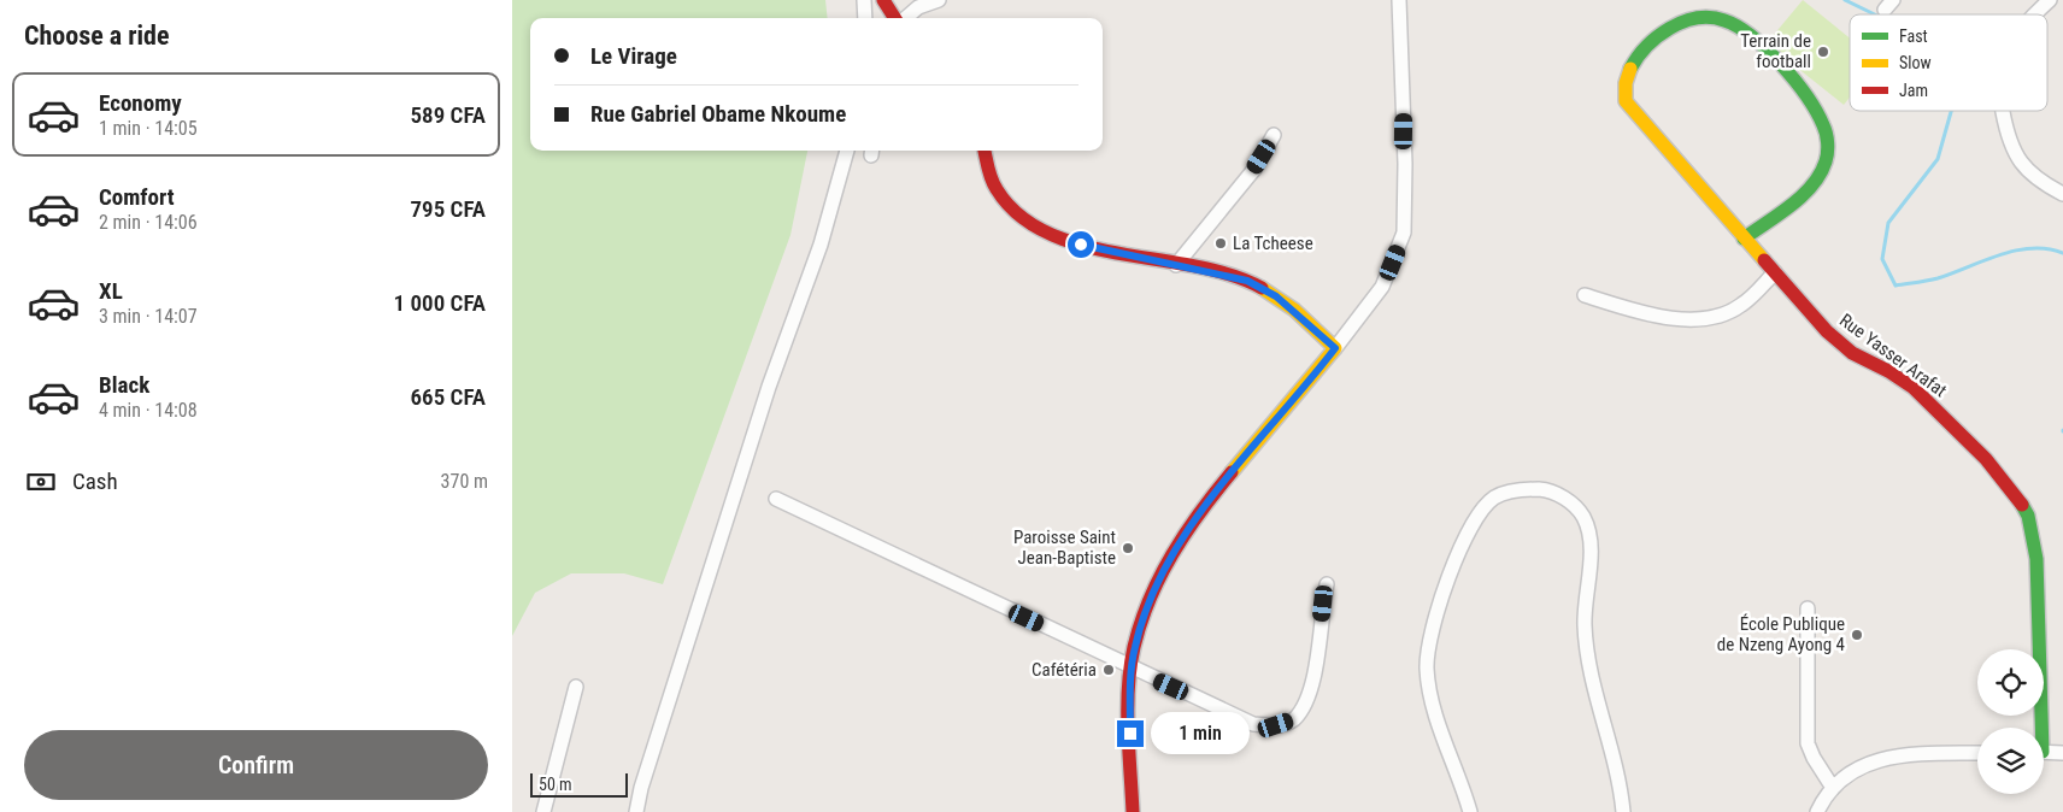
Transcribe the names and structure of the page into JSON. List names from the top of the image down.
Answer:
{
  "streets": {
    "street": ["Rue Yasser Arafat"]
  },
  "places": [
    "Terrain de football",
    "La Tcheese",
    "Paroisse Saint Jean-Baptiste",
    "École Publique de Nzeng Ayong 4",
    "Cafétéria"
  ],
  "legend": ["Fast", "Slow", "Jam"],
  "scale_bar": "50 m",
  "page": {
    "heading": "Choose a ride",
    "banner": ["Le Virage", "Rue Gabriel Obame Nkoume"],
    "list": [
      {
        "name": "Economy",
        "note": "1 min · 14:05",
        "value": "589 CFA"
      },
      {
        "name": "Comfort",
        "note": "2 min · 14:06",
        "value": "795 CFA"
      },
      {
        "name": "XL",
        "note": "3 min · 14:07",
        "value": "1 000 CFA"
      },
      {
        "name": "Black",
        "note": "4 min · 14:08",
        "value": "665 CFA"
      }
    ],
    "pay": ["Cash", "370 m"],
    "bubble": "1 min",
    "buttons": "Confirm",
    "scale": "50 m"
  }
}
